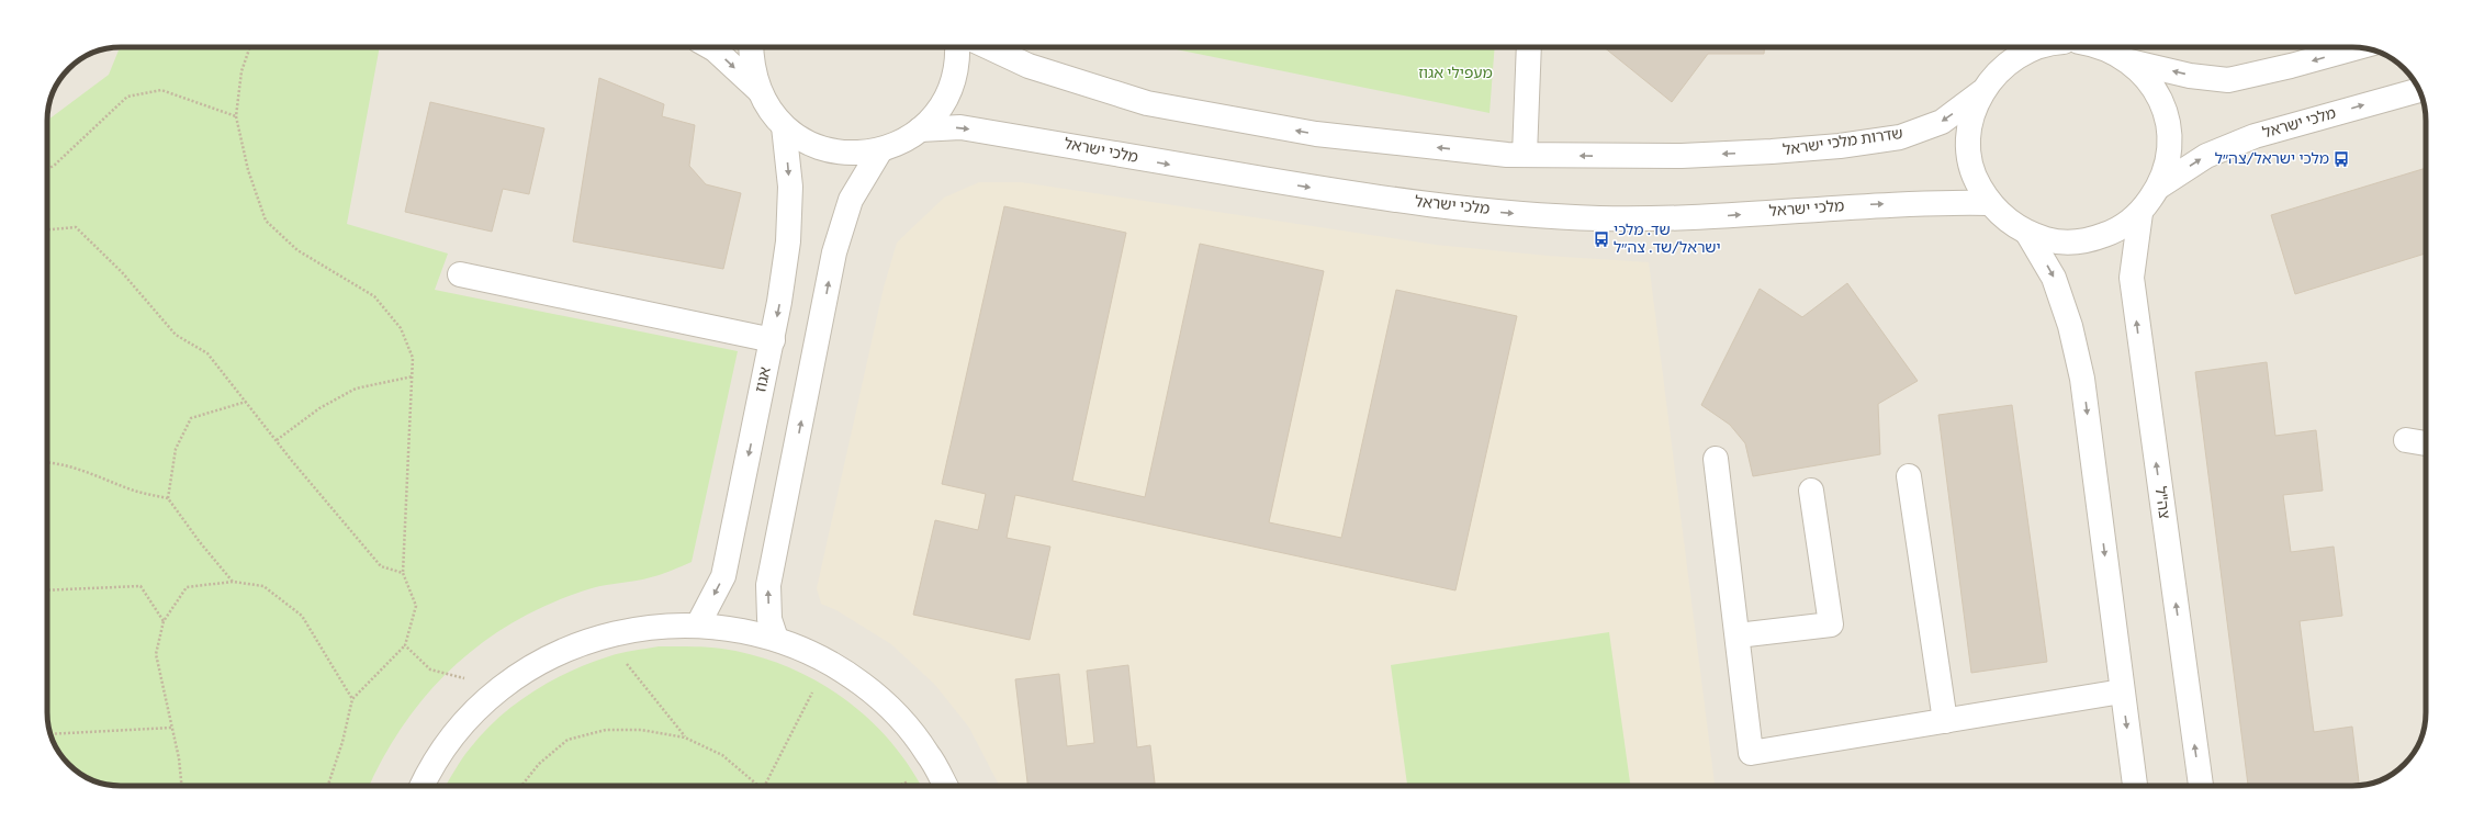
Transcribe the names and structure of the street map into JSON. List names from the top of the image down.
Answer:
{
  "streets": {
    "street": [
      "מלכי ישראל",
      "שדרות מלכי ישראל",
      "אגוז",
      "צה\"ל"
    ]
  },
  "one_way": ["שדרות מלכי ישראל"],
  "parks": ["מעפילי אגוז"],
  "places": {
    "bus stop": ["מלכי ישראל/צה״ל", "שד. מלכי ישראל/שד. צה״ל"]
  }
}
